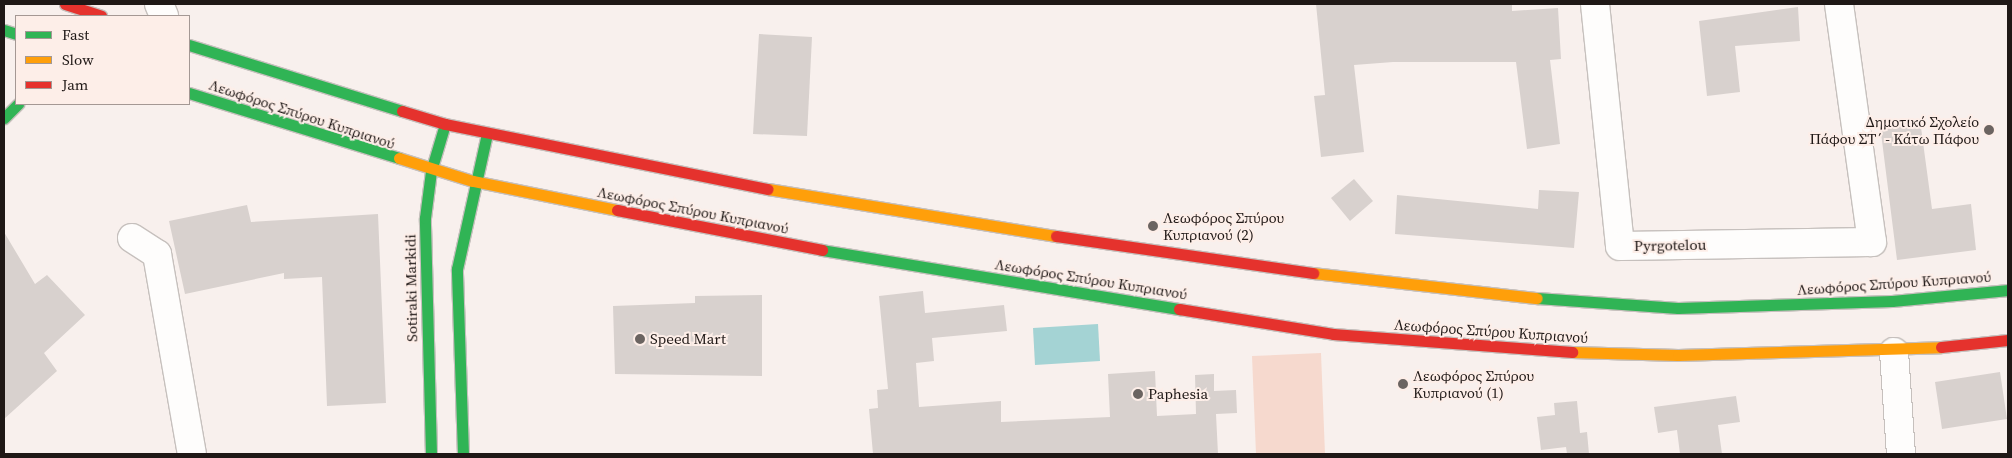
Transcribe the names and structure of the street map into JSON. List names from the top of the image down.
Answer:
{
  "streets": {
    "main road": ["Λεωφόρος Σπύρου Κυπριανού", "Sotiraki Markidi"],
    "street": ["Pyrgotelou"]
  },
  "crossings": [
    ["Λεωφόρος Σπύρου Κυπριανού", "Sotiraki Markidi"]
  ],
  "places": [
    "Δημοτικό Σχολείο Πάφου ΣΤ΄ - Κάτω Πάφου",
    "Λεωφόρος Σπύρου Κυπριανού (2)",
    "Speed Mart",
    "Λεωφόρος Σπύρου Κυπριανού (1)",
    "Paphesia"
  ],
  "legend": ["Fast", "Slow", "Jam"]
}
